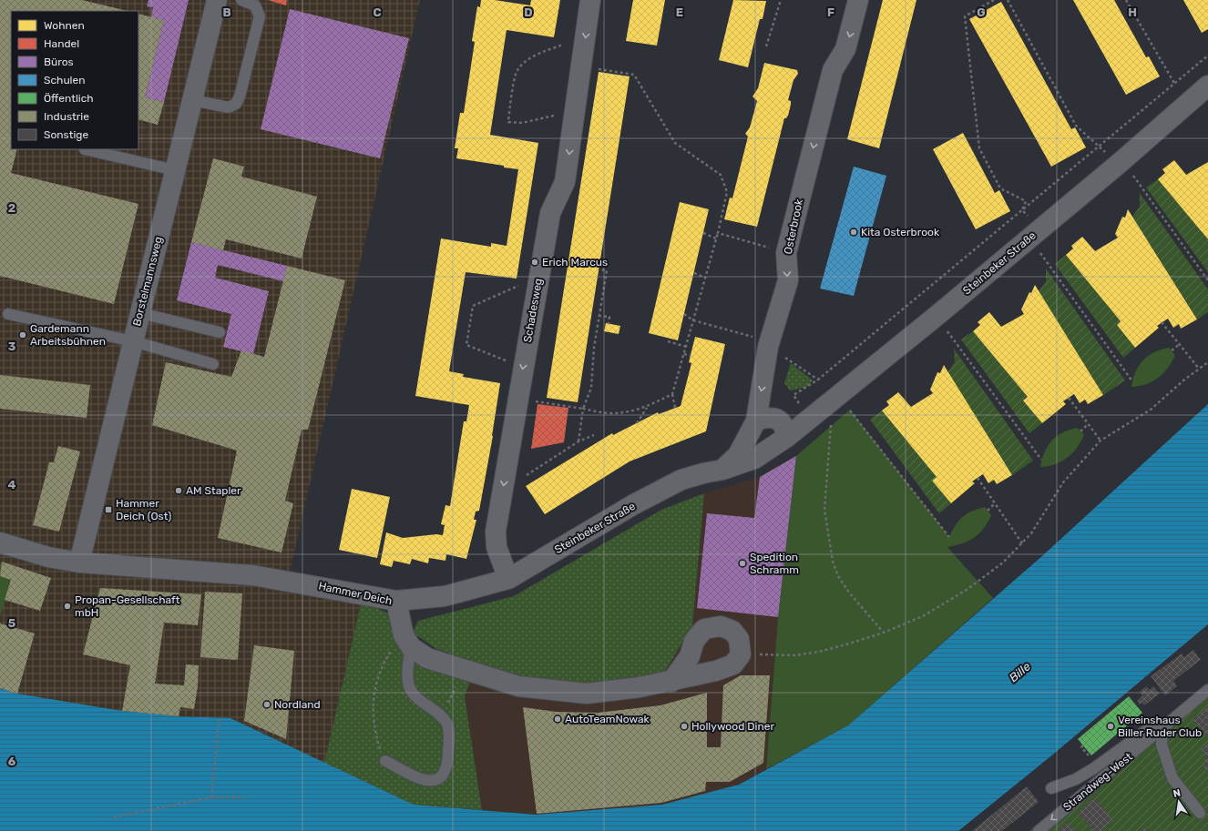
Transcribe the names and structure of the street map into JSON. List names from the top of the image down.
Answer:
{
  "streets": {
    "street": [
      "Osterbrook",
      "Steinbeker Straße",
      "Borstelmannsweg",
      "Schadesweg",
      "Hammer Deich"
    ],
    "lane": ["Strandweg-West"]
  },
  "crossings": [
    ["Osterbrook", "Steinbeker Straße"],
    ["Steinbeker Straße", "Schadesweg"],
    ["Steinbeker Straße", "Hammer Deich"],
    ["Borstelmannsweg", "Hammer Deich"]
  ],
  "one_way": ["Osterbrook", "Schadesweg"],
  "water": ["Bille"],
  "places": {
    "other": [
      "Kita Osterbrook",
      "Erich Marcus",
      "Gardemann Arbeitsbühnen",
      "AM Stapler",
      "Spedition Schramm",
      "Propan-Gesellschaft mbH",
      "Nordland",
      "AutoTeamNowak",
      "Hollywood Diner",
      "Vereinshaus Biller Ruder Club"
    ],
    "transit": ["Hammer Deich (Ost)"]
  },
  "legend": [
    "Wohnen",
    "Handel",
    "Büros",
    "Schulen",
    "Öffentlich",
    "Industrie",
    "Sonstige"
  ],
  "north": "top",
  "grid": {
    "columns": [
      "B",
      "C",
      "D",
      "E",
      "F",
      "G",
      "H"
    ],
    "rows": [
      "2",
      "3",
      "4",
      "5",
      "6"
    ]
  }
}
